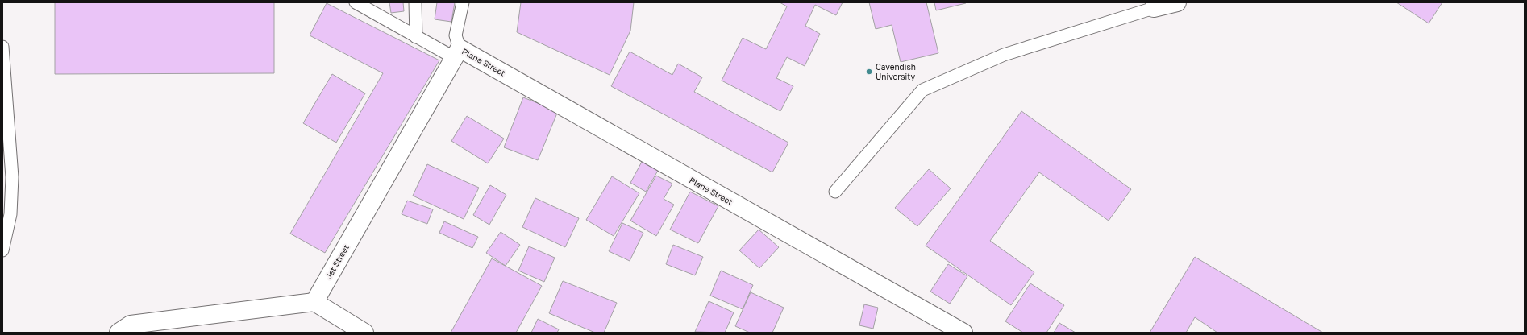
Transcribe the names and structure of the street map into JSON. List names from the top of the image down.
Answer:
{
  "streets": {
    "street": ["Plane Street", "Jet Street"]
  },
  "crossings": [
    ["Plane Street", "Jet Street"]
  ],
  "places": ["Cavendish University"]
}
